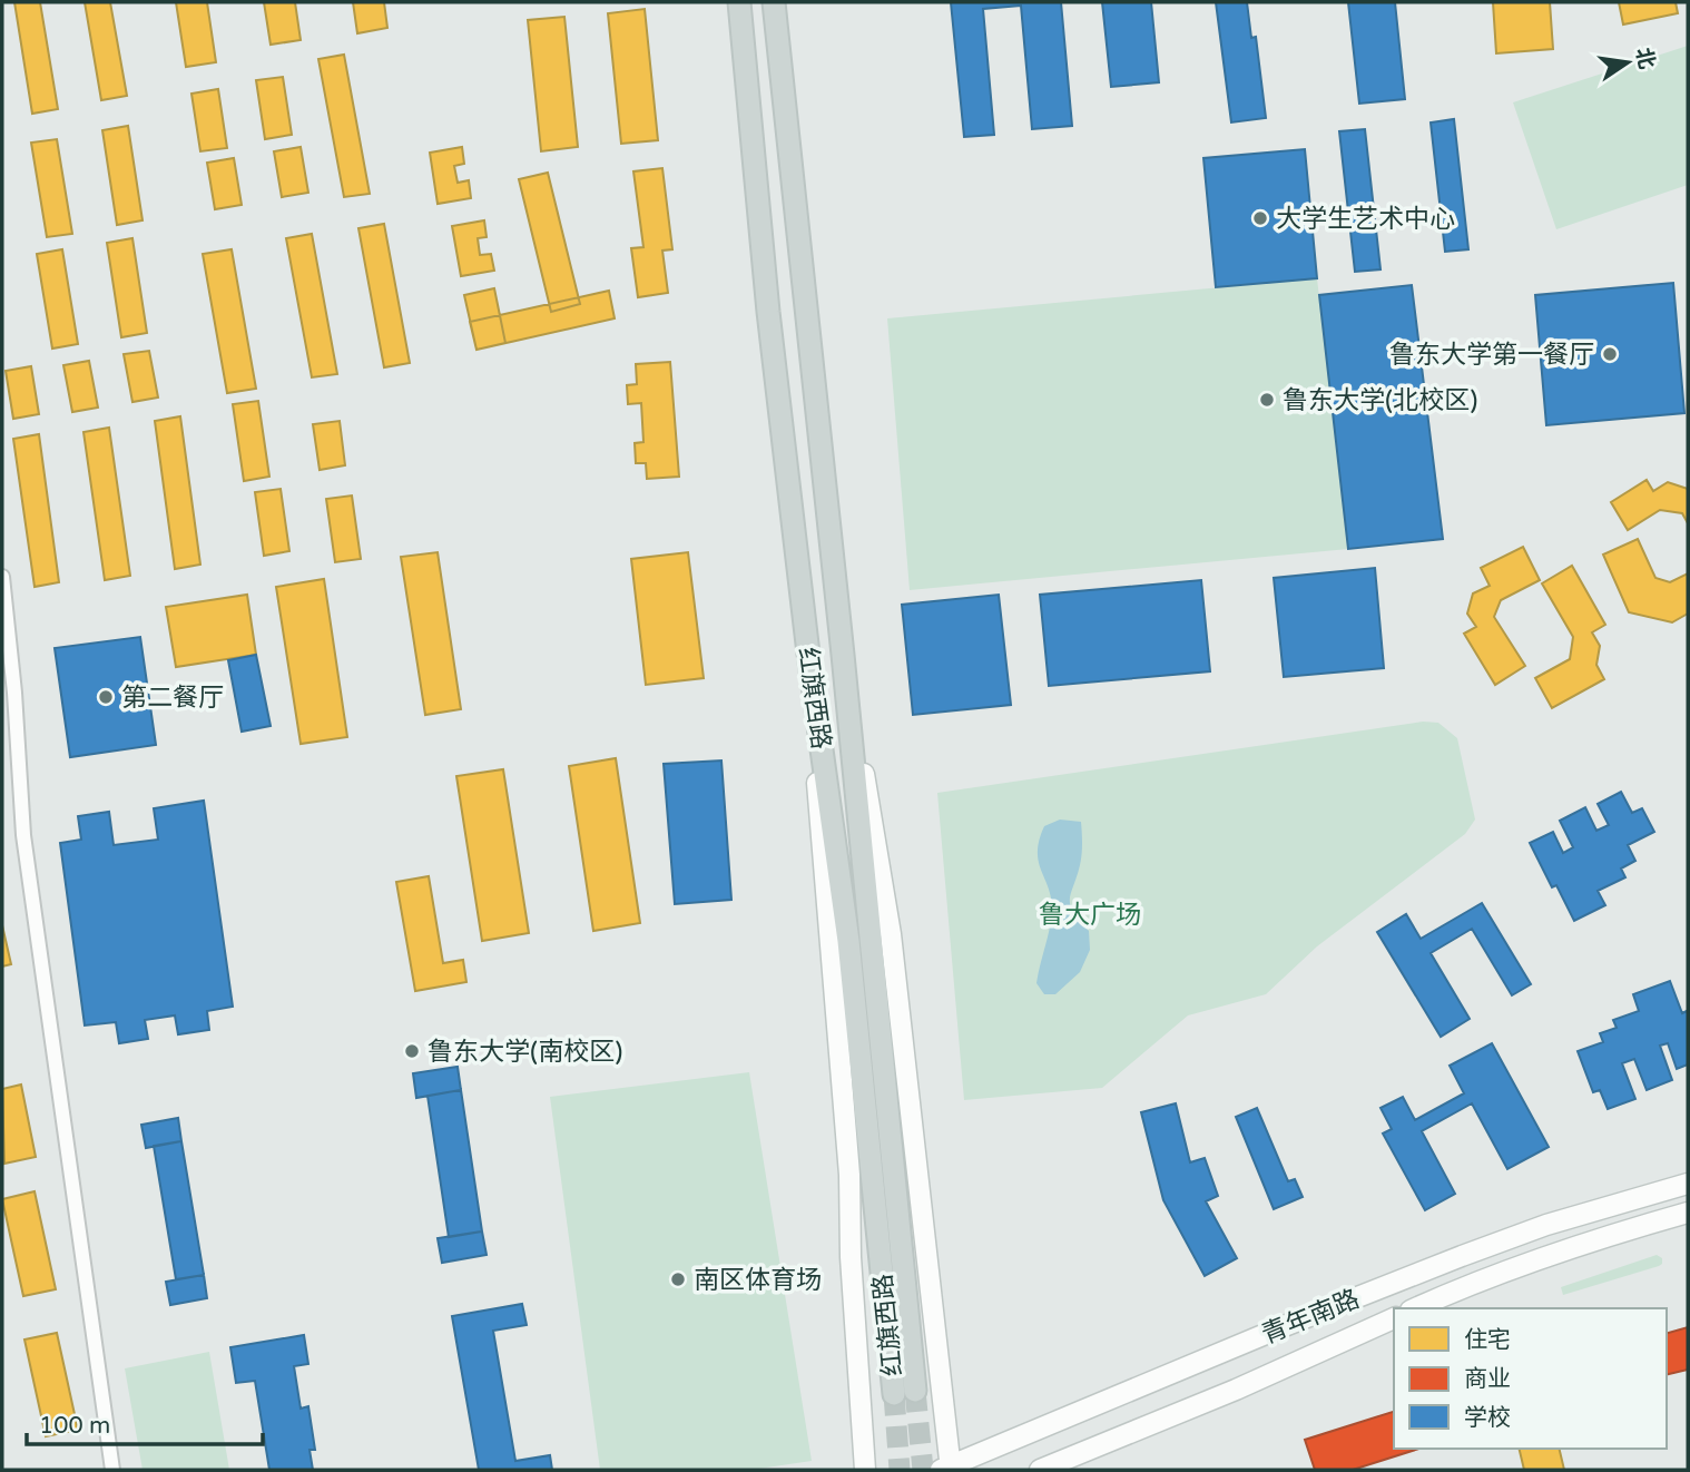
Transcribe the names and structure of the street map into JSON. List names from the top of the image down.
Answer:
{
  "streets": {
    "main road": ["红旗西路", "青年南路"]
  },
  "parks": ["鲁大广场"],
  "places": [
    "大学生艺术中心",
    "鲁东大学第一餐厅",
    "鲁东大学(北校区)",
    "第二餐厅",
    "鲁东大学(南校区)",
    "南区体育场"
  ],
  "legend": ["住宅", "商业", "学校"],
  "scale_bar": "100 m",
  "north": "right"
}
